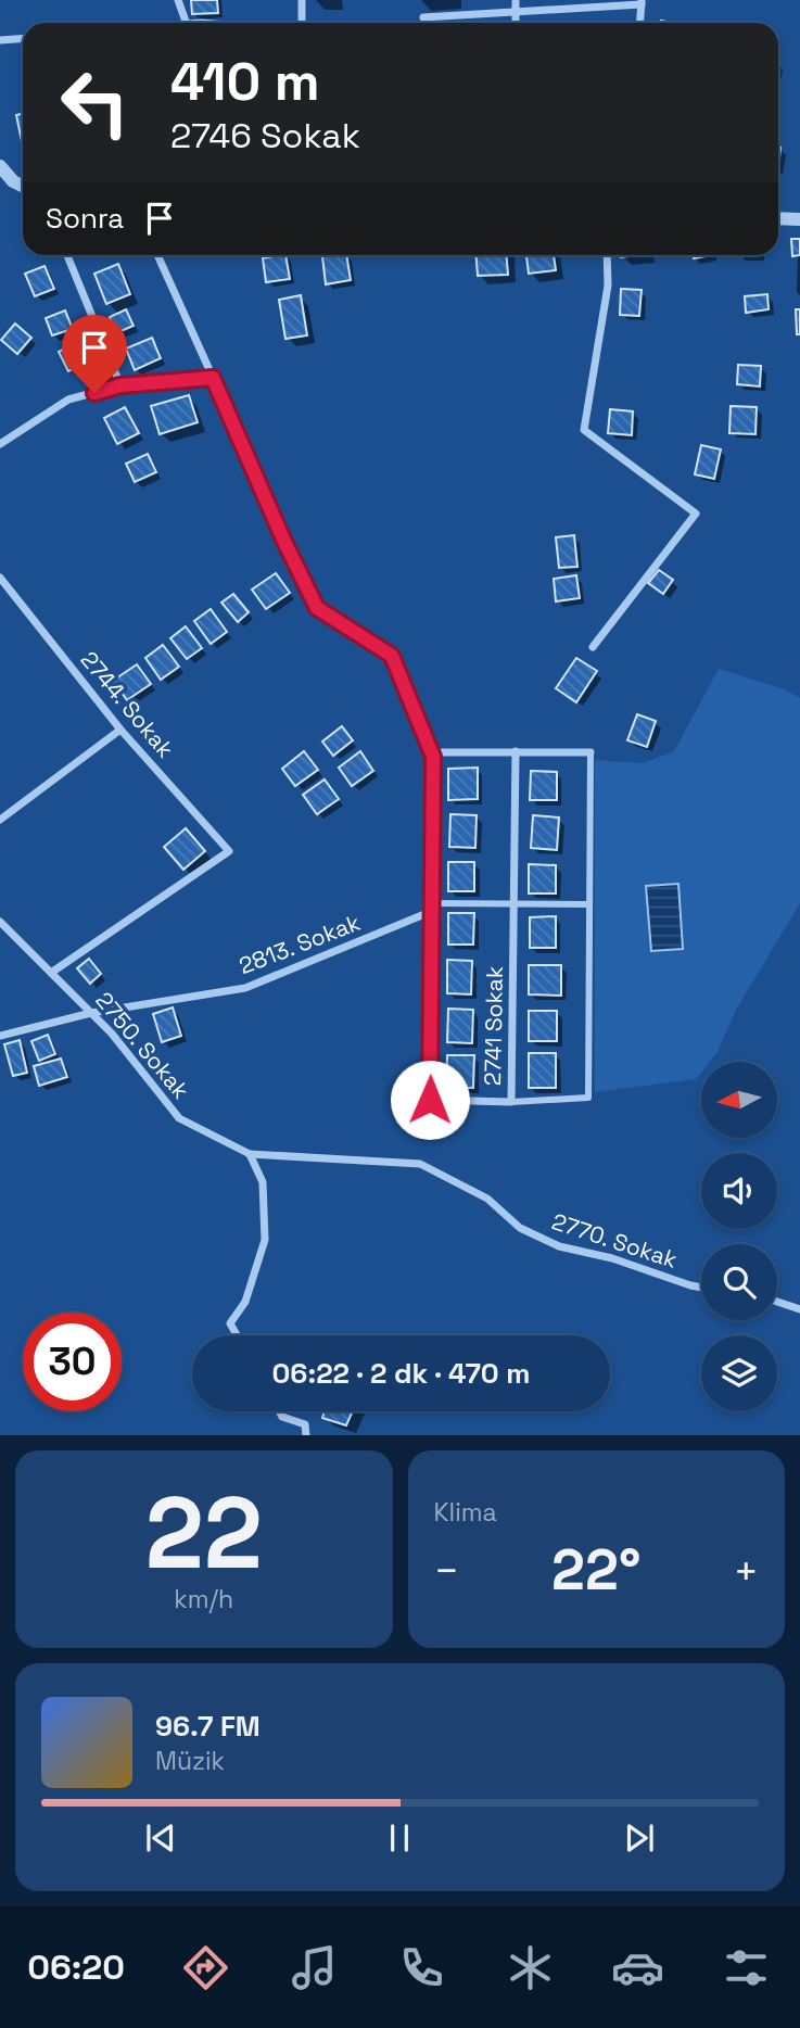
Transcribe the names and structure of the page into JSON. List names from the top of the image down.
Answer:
{
  "streets": {
    "street": [
      "2744. Sokak",
      "2813. Sokak",
      "2741 Sokak",
      "2750. Sokak",
      "2770. Sokak"
    ]
  },
  "crossings": [
    ["2744. Sokak", "2750. Sokak"],
    ["2813. Sokak", "2741 Sokak"],
    ["2813. Sokak", "2750. Sokak"],
    ["2750. Sokak", "2770. Sokak"]
  ],
  "north": "left",
  "page": {
    "turn": ["410 m", "2746 Sokak"],
    "then": "Sonra",
    "limit": "30",
    "trip": "06:22 · 2 dk · 470 m",
    "tile": [
      ["22", "km/h"],
      "Klima"
    ],
    "heat": ["−", "22°", "+"],
    "song": ["96.7 FM", "Müzik"],
    "tabs": "06:20"
  }
}
